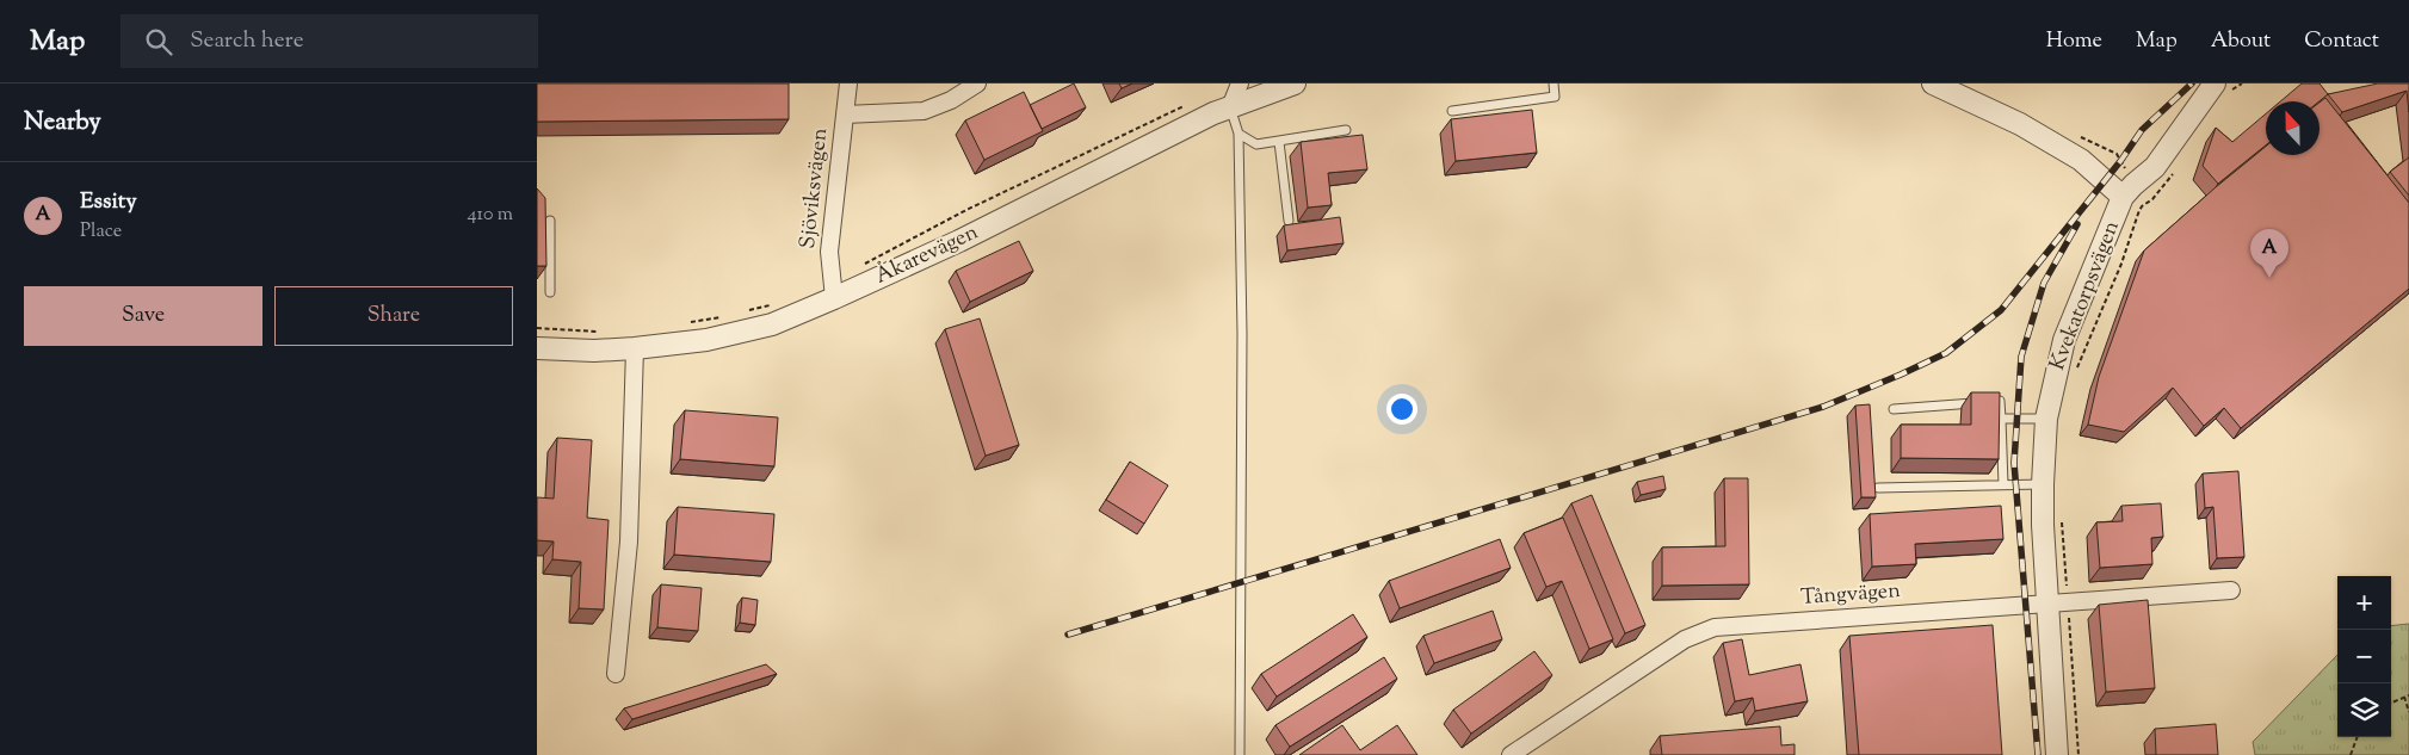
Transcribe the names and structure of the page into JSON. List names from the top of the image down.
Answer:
{
  "streets": {
    "street": [
      "Sjöviksvägen",
      "Åkarevägen",
      "Kvekatorpsvägen",
      "Tångvägen"
    ]
  },
  "crossings": [
    ["Sjöviksvägen", "Åkarevägen"],
    ["Kvekatorpsvägen", "Tångvägen"]
  ],
  "north": "top",
  "page": {
    "header": "Map",
    "search": "Search here",
    "nav": [
      "Home",
      "Map",
      "About",
      "Contact"
    ],
    "heading": "Nearby",
    "list": [
      {
        "mark": "A",
        "name": "Essity",
        "note": "Place",
        "value": "410 m"
      }
    ],
    "pins": "A",
    "buttons": ["Save", "Share"],
    "map_buttons": ["+", "−"]
  }
}
